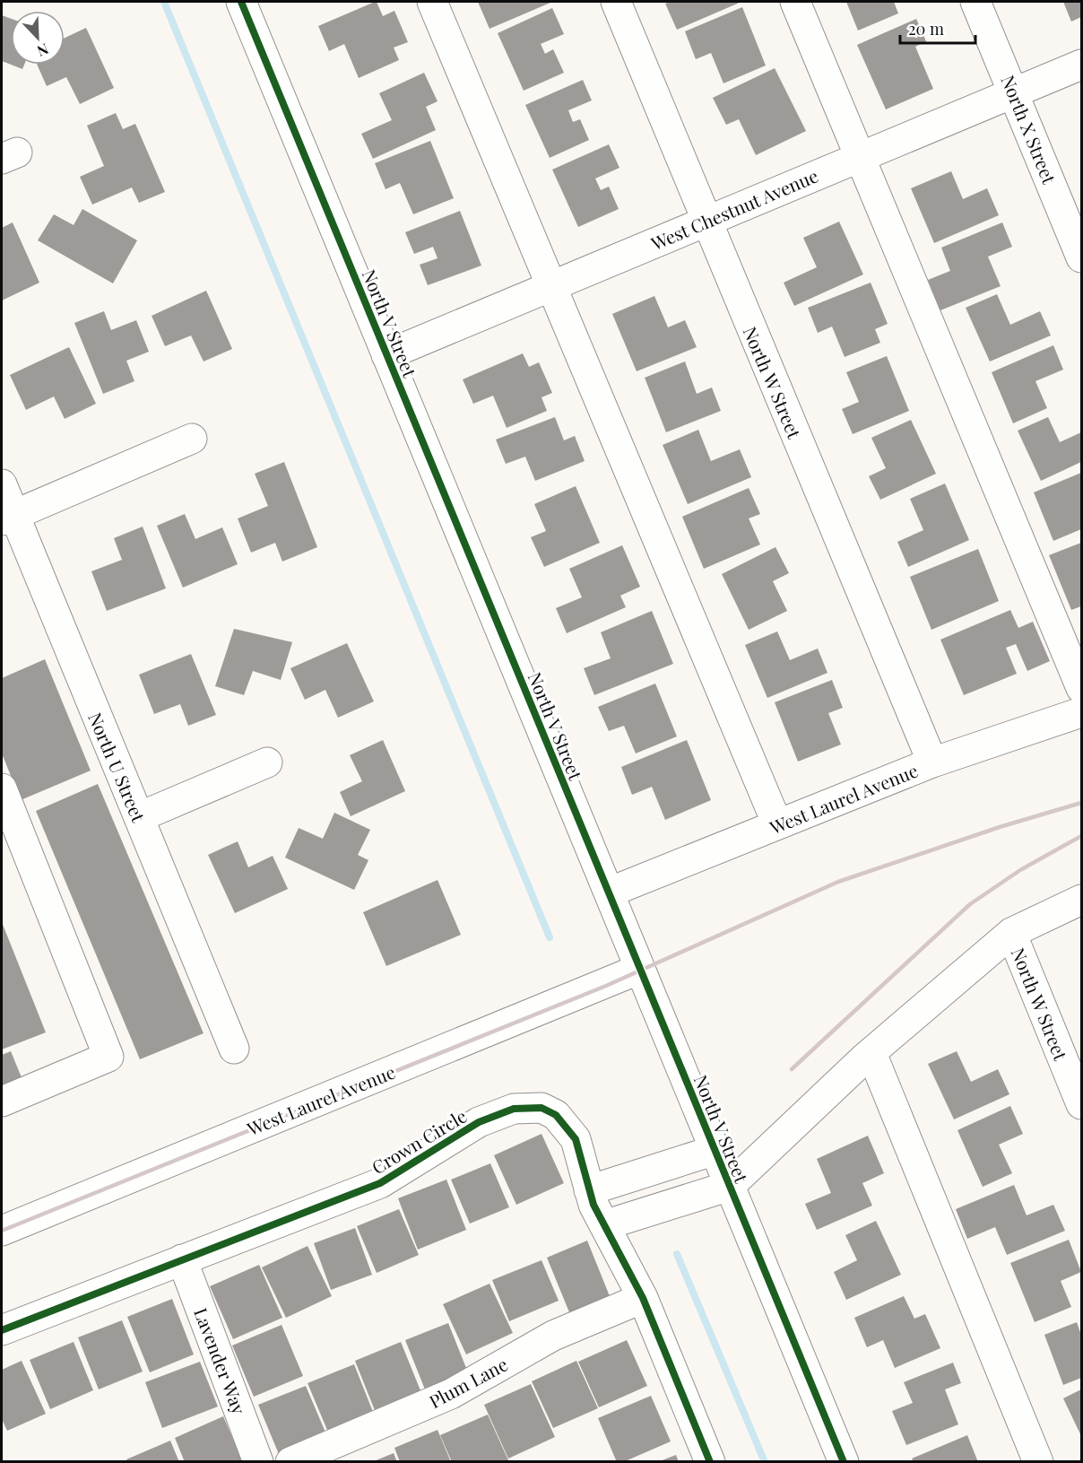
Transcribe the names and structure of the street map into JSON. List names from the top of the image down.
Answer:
{
  "streets": {
    "street": [
      "North X Street",
      "West Chestnut Avenue",
      "North V Street",
      "North W Street",
      "North U Street",
      "West Laurel Avenue",
      "Crown Circle",
      "Lavender Way",
      "Plum Lane"
    ]
  },
  "crossings": [
    ["North X Street", "West Chestnut Avenue"],
    ["West Chestnut Avenue", "North V Street"],
    ["West Chestnut Avenue", "North W Street"],
    ["North V Street", "West Laurel Avenue"],
    ["North W Street", "West Laurel Avenue"],
    ["Crown Circle", "Lavender Way"],
    ["Crown Circle", "Plum Lane"]
  ],
  "scale_bar": "20 m",
  "north": "bottom right"
}
